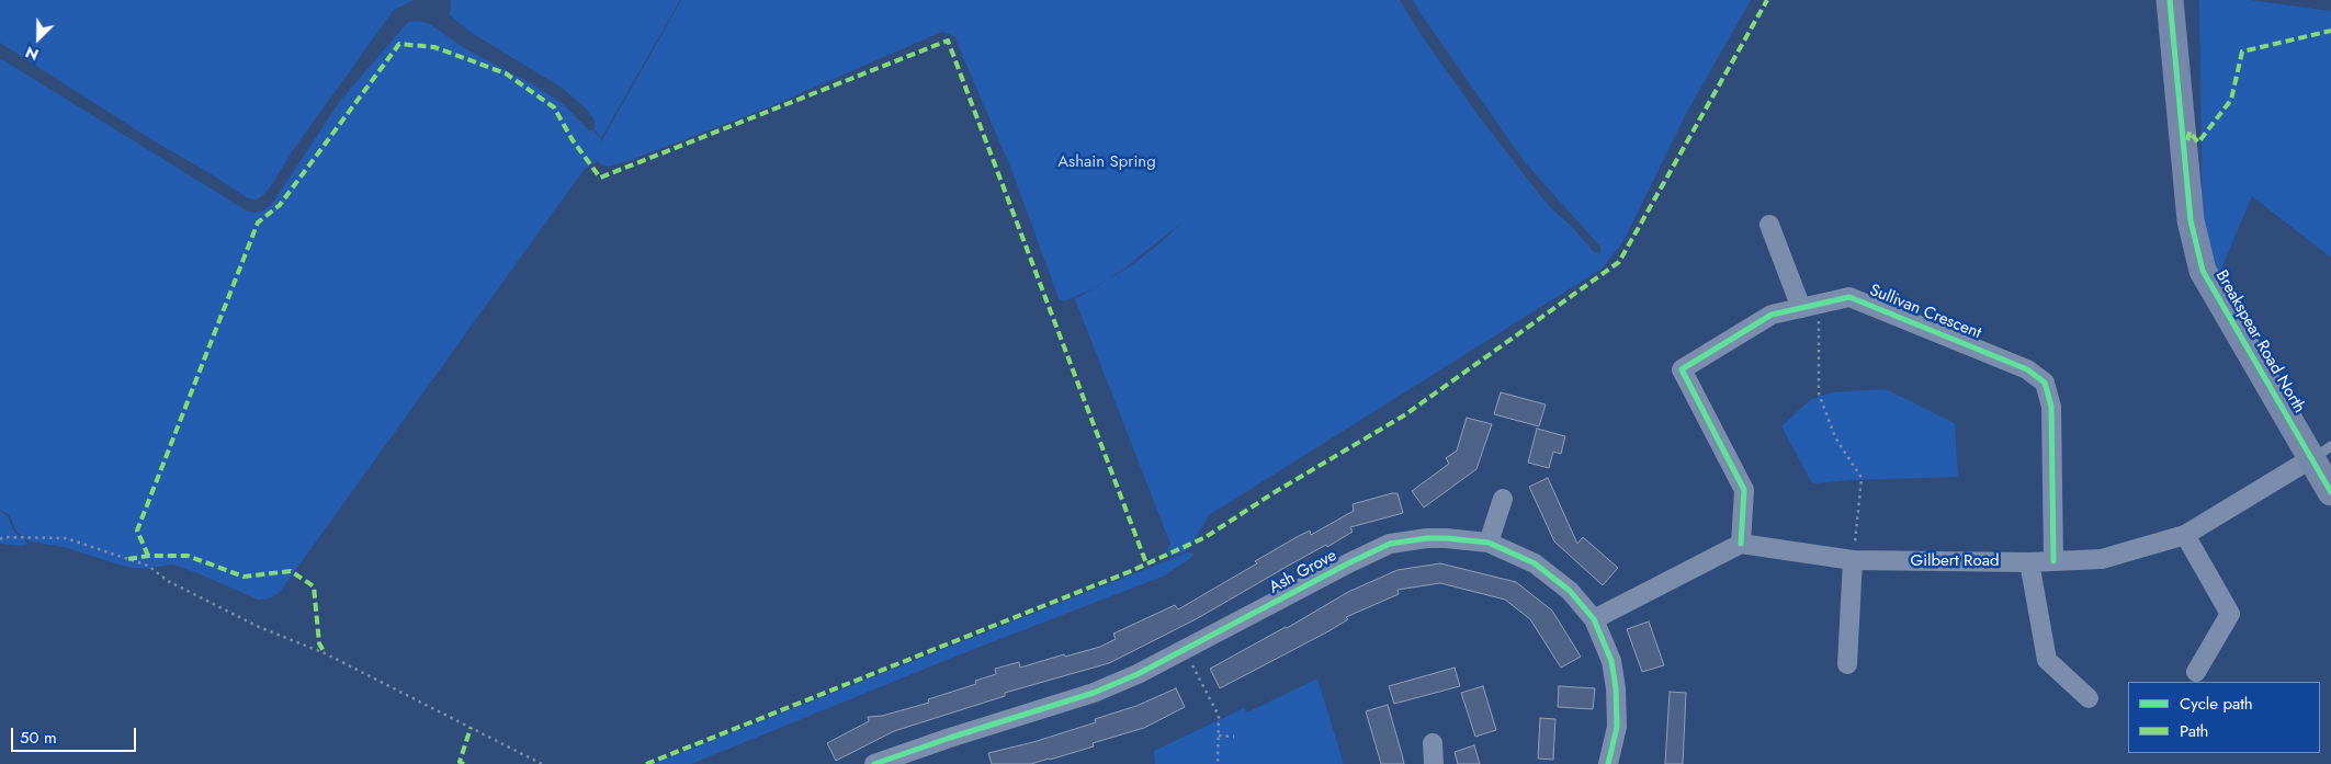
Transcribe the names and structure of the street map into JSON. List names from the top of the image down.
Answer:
{
  "streets": {
    "street": [
      "Sullivan Crescent",
      "Breakspear Road North",
      "Gilbert Road",
      "Ash Grove"
    ]
  },
  "crossings": [
    ["Sullivan Crescent", "Gilbert Road"],
    ["Breakspear Road North", "Gilbert Road"]
  ],
  "parks": ["Ashain Spring"],
  "legend": ["Cycle path", "Path"],
  "scale_bar": "50 m",
  "north": "bottom left"
}
